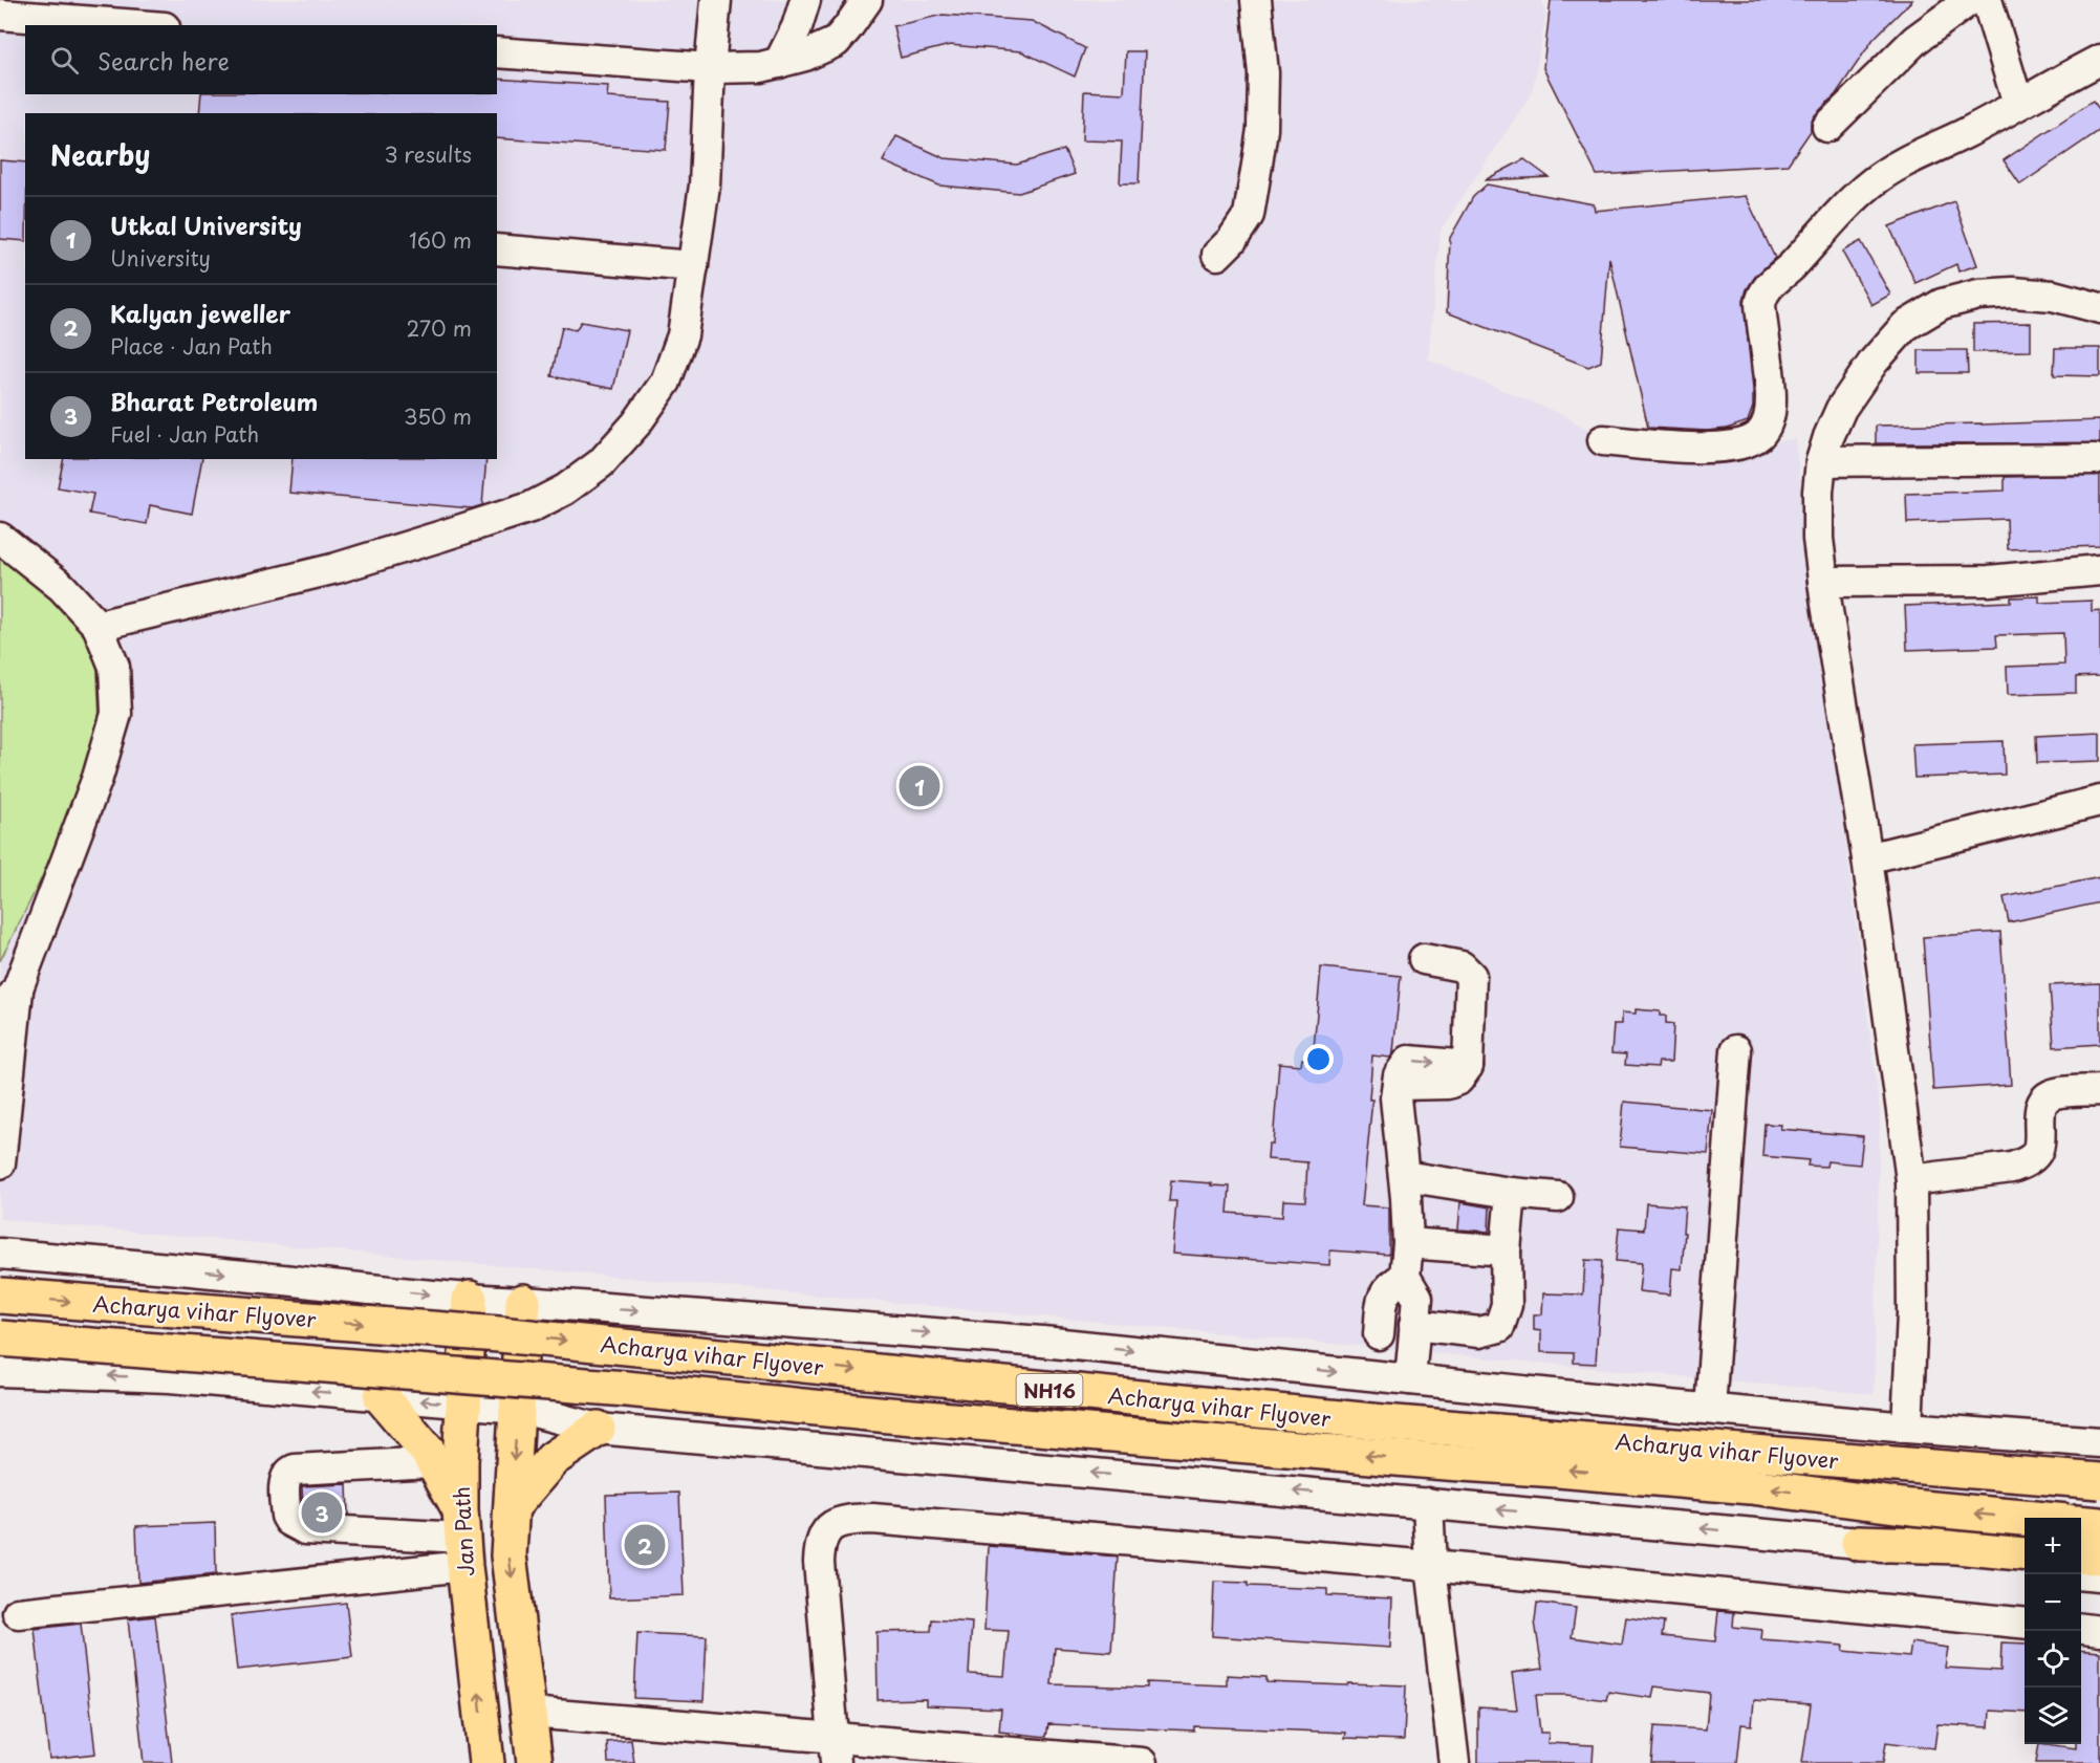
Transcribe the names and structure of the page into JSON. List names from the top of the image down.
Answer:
{
  "streets": {
    "main road": ["Acharya vihar Flyover", "NH16", "Jan Path"]
  },
  "page": {
    "search": "Search here",
    "heading": ["Nearby", "3 results"],
    "list": [
      {
        "mark": "1",
        "name": "Utkal University",
        "note": "University",
        "value": "160 m"
      },
      {
        "mark": "2",
        "name": "Kalyan jeweller",
        "note": "Place · Jan Path",
        "value": "270 m"
      },
      {
        "mark": "3",
        "name": "Bharat Petroleum",
        "note": "Fuel · Jan Path",
        "value": "350 m"
      }
    ],
    "pins": ["1", "3", "2"],
    "map_buttons": ["+", "−"]
  }
}
